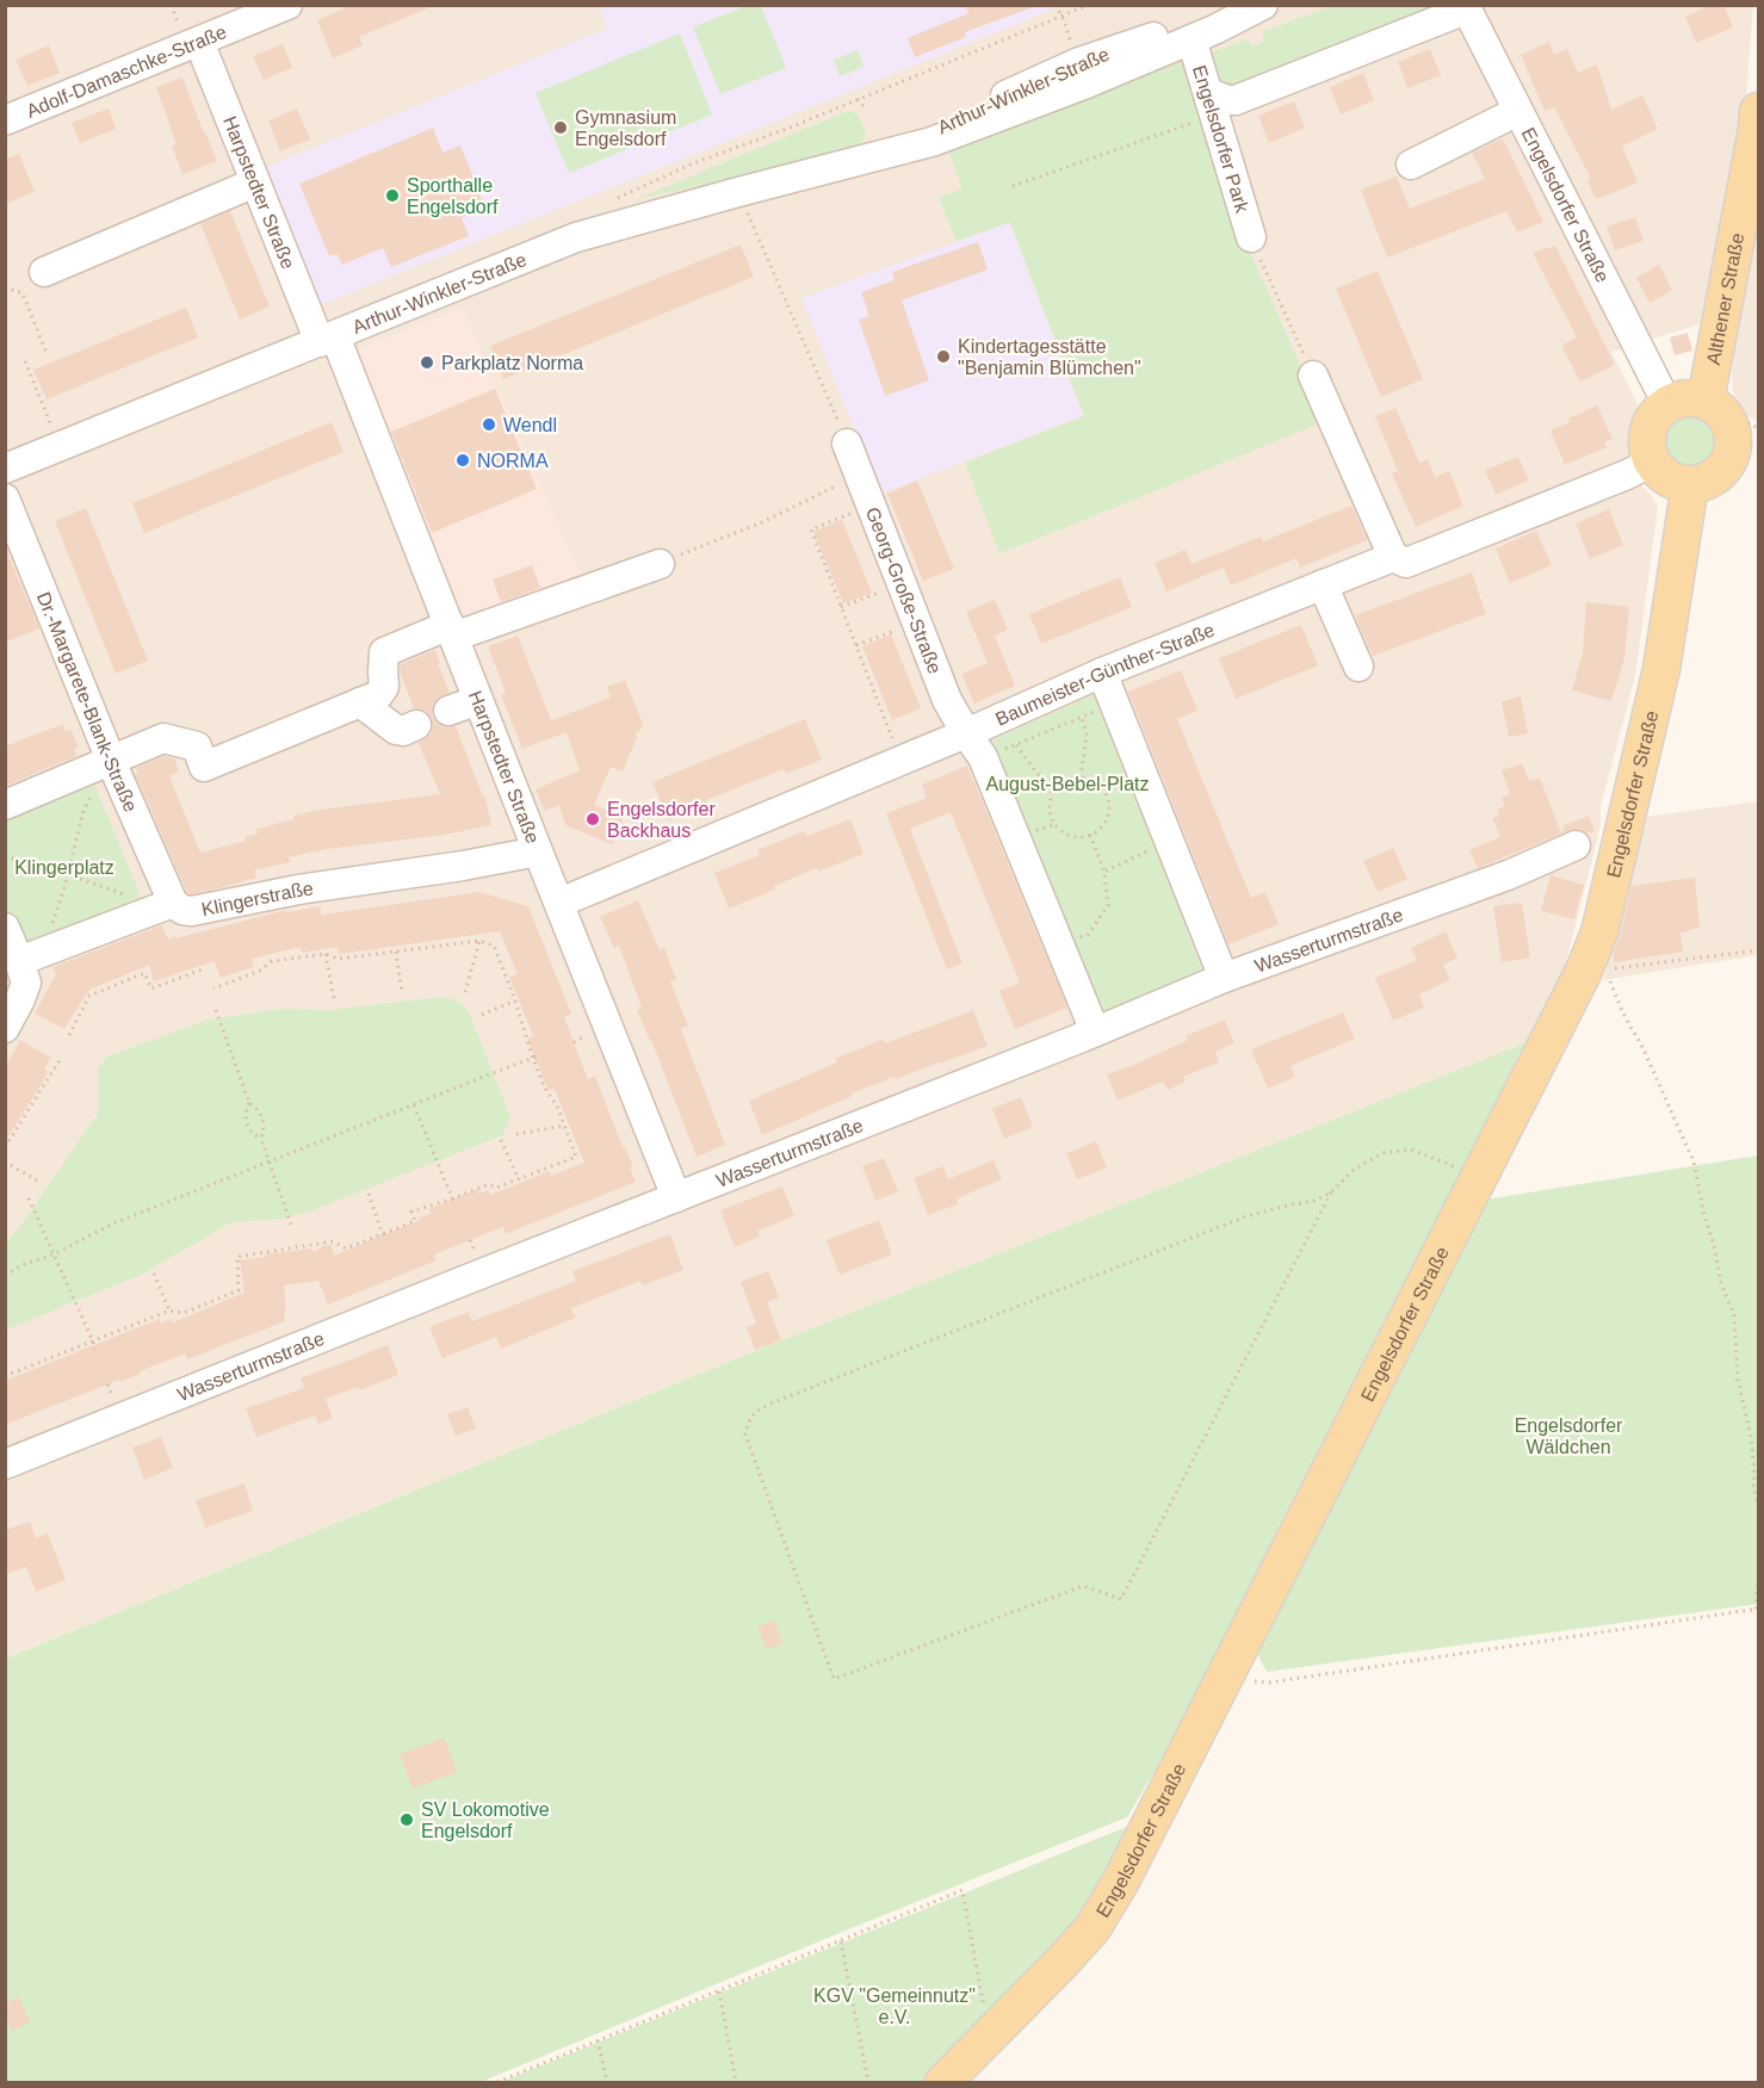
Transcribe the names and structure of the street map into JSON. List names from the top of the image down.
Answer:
{
  "streets": {
    "main road": ["Engelsdorfer Straße", "Althener Straße"],
    "street": [
      "Adolf-Damaschke-Straße",
      "Arthur-Winkler-Straße",
      "Engelsdorfer Park",
      "Harpstedter Straße",
      "Georg-Große-Straße",
      "Baumeister-Günther-Straße",
      "Dr.-Margarete-Blank-Straße",
      "Klingerstraße",
      "Wasserturmstraße"
    ]
  },
  "crossings": [
    ["Adolf-Damaschke-Straße", "Harpstedter Straße"],
    ["Arthur-Winkler-Straße", "Engelsdorfer Park"],
    ["Arthur-Winkler-Straße", "Harpstedter Straße"],
    ["Harpstedter Straße", "Baumeister-Günther-Straße"],
    ["Harpstedter Straße", "Klingerstraße"],
    ["Harpstedter Straße", "Wasserturmstraße"],
    ["Engelsdorfer Straße", "Althener Straße"],
    ["Engelsdorfer Straße", "Baumeister-Günther-Straße"],
    ["Althener Straße", "Baumeister-Günther-Straße"],
    ["Georg-Große-Straße", "Baumeister-Günther-Straße"],
    ["Dr.-Margarete-Blank-Straße", "Klingerstraße"]
  ],
  "parks": [
    "August-Bebel-Platz",
    "Klingerplatz",
    "Engelsdorfer Wäldchen",
    "KGV \"Gemeinnutz\" e.V."
  ],
  "places": [
    "Gymnasium Engelsdorf",
    "Sporthalle Engelsdorf",
    "Kindertagesstätte \"Benjamin Blümchen\"",
    "Parkplatz Norma",
    "Wendl",
    "NORMA",
    "Engelsdorfer Backhaus",
    "SV Lokomotive Engelsdorf"
  ]
}
